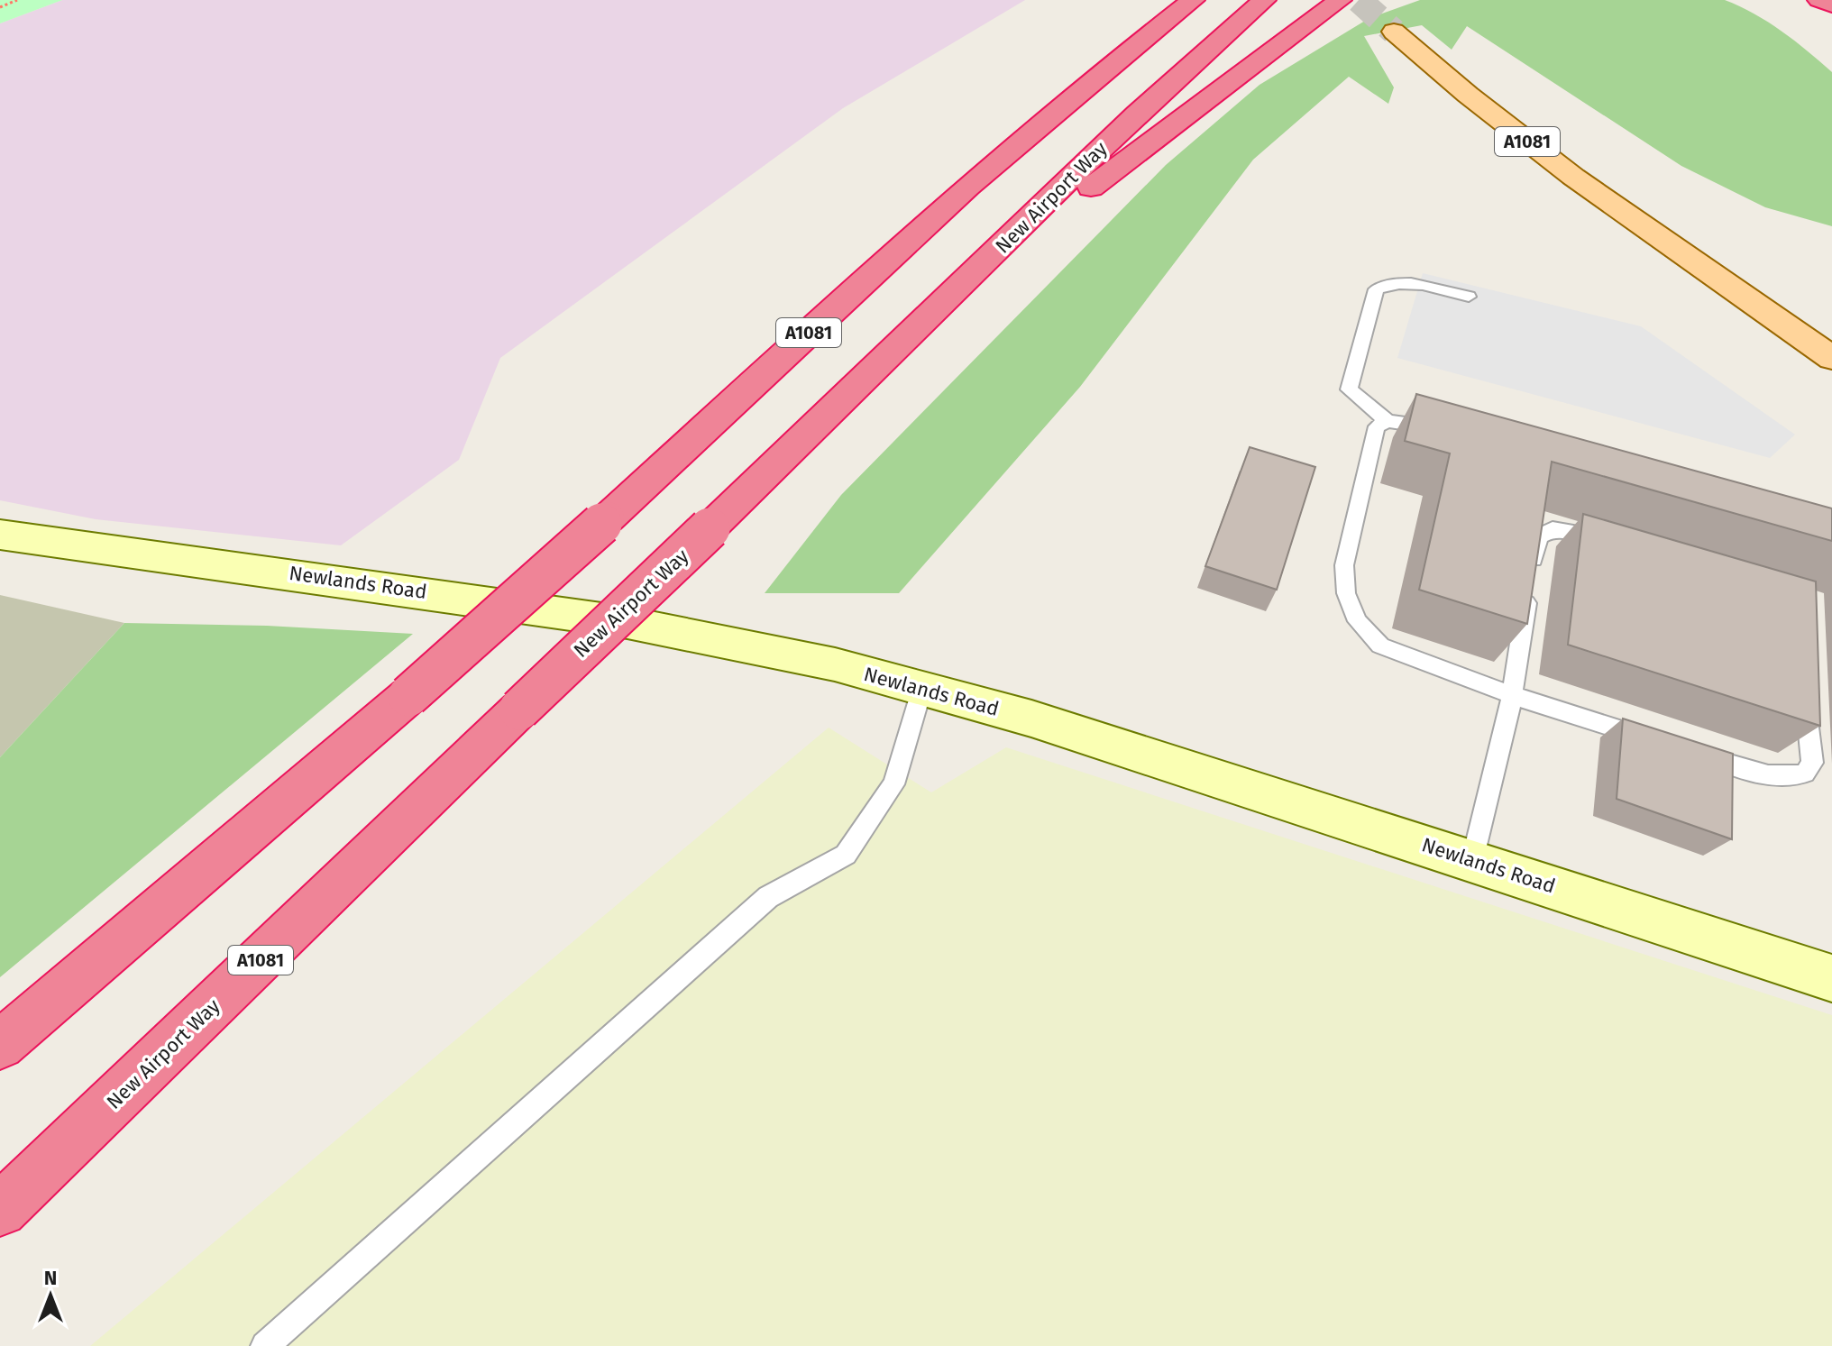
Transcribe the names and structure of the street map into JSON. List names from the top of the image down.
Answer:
{
  "streets": {
    "highway": ["A1081", "New Airport Way"],
    "street": ["Newlands Road"]
  },
  "crossings": [
    ["A1081", "New Airport Way"]
  ],
  "north": "top"
}
